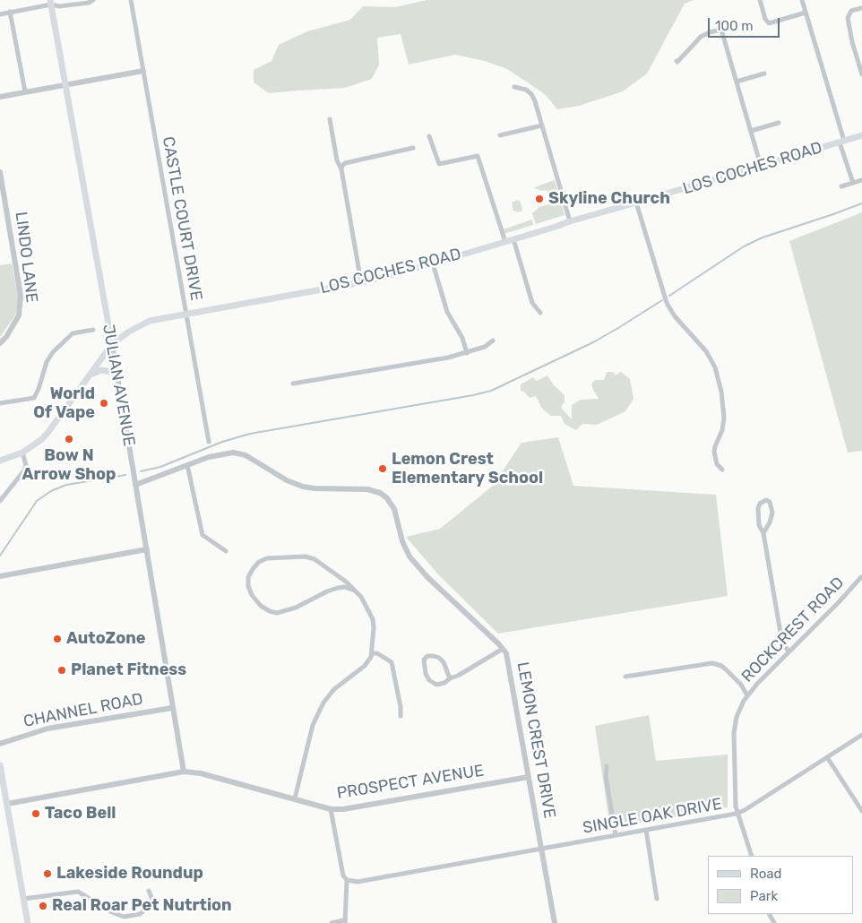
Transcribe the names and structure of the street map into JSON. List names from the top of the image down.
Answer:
{
  "streets": {
    "main road": ["LOS COCHES ROAD", "JULIAN AVENUE"],
    "street": [
      "CASTLE COURT DRIVE",
      "LINDO LANE",
      "ROCKCREST ROAD",
      "CHANNEL ROAD",
      "LEMON CREST DRIVE",
      "PROSPECT AVENUE",
      "SINGLE OAK DRIVE"
    ]
  },
  "crossings": [
    ["LOS COCHES ROAD", "CASTLE COURT DRIVE"],
    ["LOS COCHES ROAD", "JULIAN AVENUE"],
    ["JULIAN AVENUE", "CHANNEL ROAD"],
    ["JULIAN AVENUE", "LEMON CREST DRIVE"],
    ["JULIAN AVENUE", "PROSPECT AVENUE"],
    ["ROCKCREST ROAD", "SINGLE OAK DRIVE"],
    ["LEMON CREST DRIVE", "PROSPECT AVENUE"],
    ["LEMON CREST DRIVE", "SINGLE OAK DRIVE"]
  ],
  "places": [
    "Skyline Church",
    "World Of Vape",
    "Bow N Arrow Shop",
    "Lemon Crest Elementary School",
    "AutoZone",
    "Planet Fitness",
    "Taco Bell",
    "Lakeside Roundup",
    "Real Roar Pet Nutrtion"
  ],
  "legend": ["Road", "Park"],
  "scale_bar": "100 m"
}
